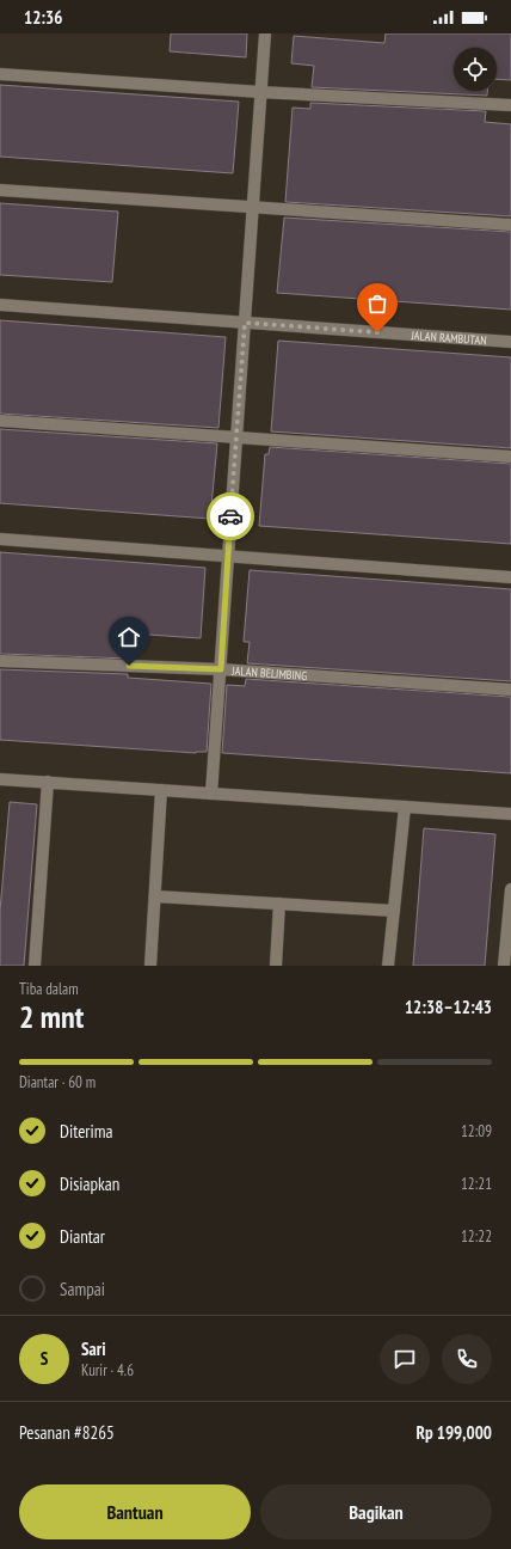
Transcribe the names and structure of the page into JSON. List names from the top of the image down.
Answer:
{
  "streets": {
    "street": ["JALAN RAMBUTAN", "JALAN BELIMBING"]
  },
  "page": {
    "status": "12:36",
    "heading": ["2 mnt", "Tiba dalam", "12:38–12:43"],
    "panel": [
      "Sari",
      "Kurir · 4.6",
      "Pesanan #8265",
      "Rp 199,000"
    ],
    "bar": "Diantar · 60 m",
    "list": [
      ["Diterima", "12:09"],
      ["Disiapkan", "12:21"],
      ["Diantar", "12:22"],
      "Sampai"
    ],
    "round": "S",
    "buttons": ["Bantuan", "Bagikan"]
  }
}
